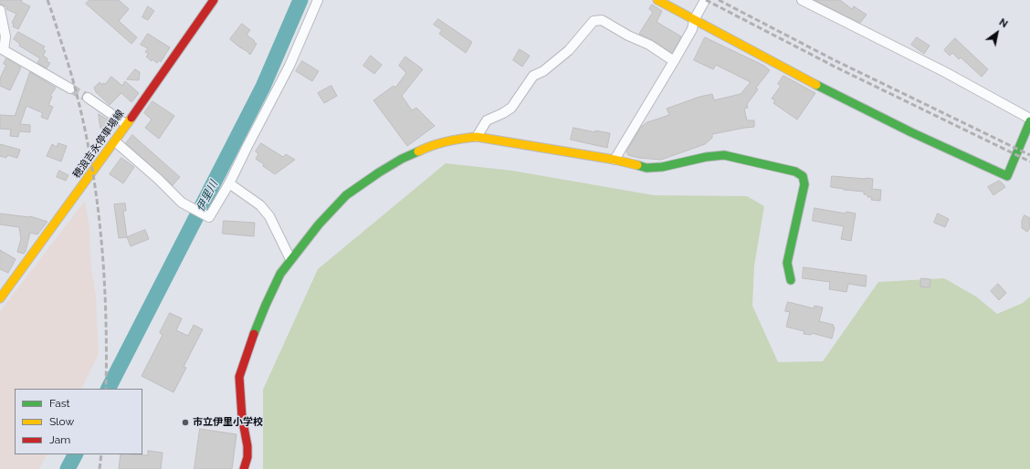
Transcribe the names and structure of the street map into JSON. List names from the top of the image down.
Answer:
{
  "streets": {
    "street": ["穂浪吉永停車場線"]
  },
  "water": ["伊里川"],
  "places": ["市立伊里小学校"],
  "legend": ["Fast", "Slow", "Jam"],
  "north": "top right"
}
